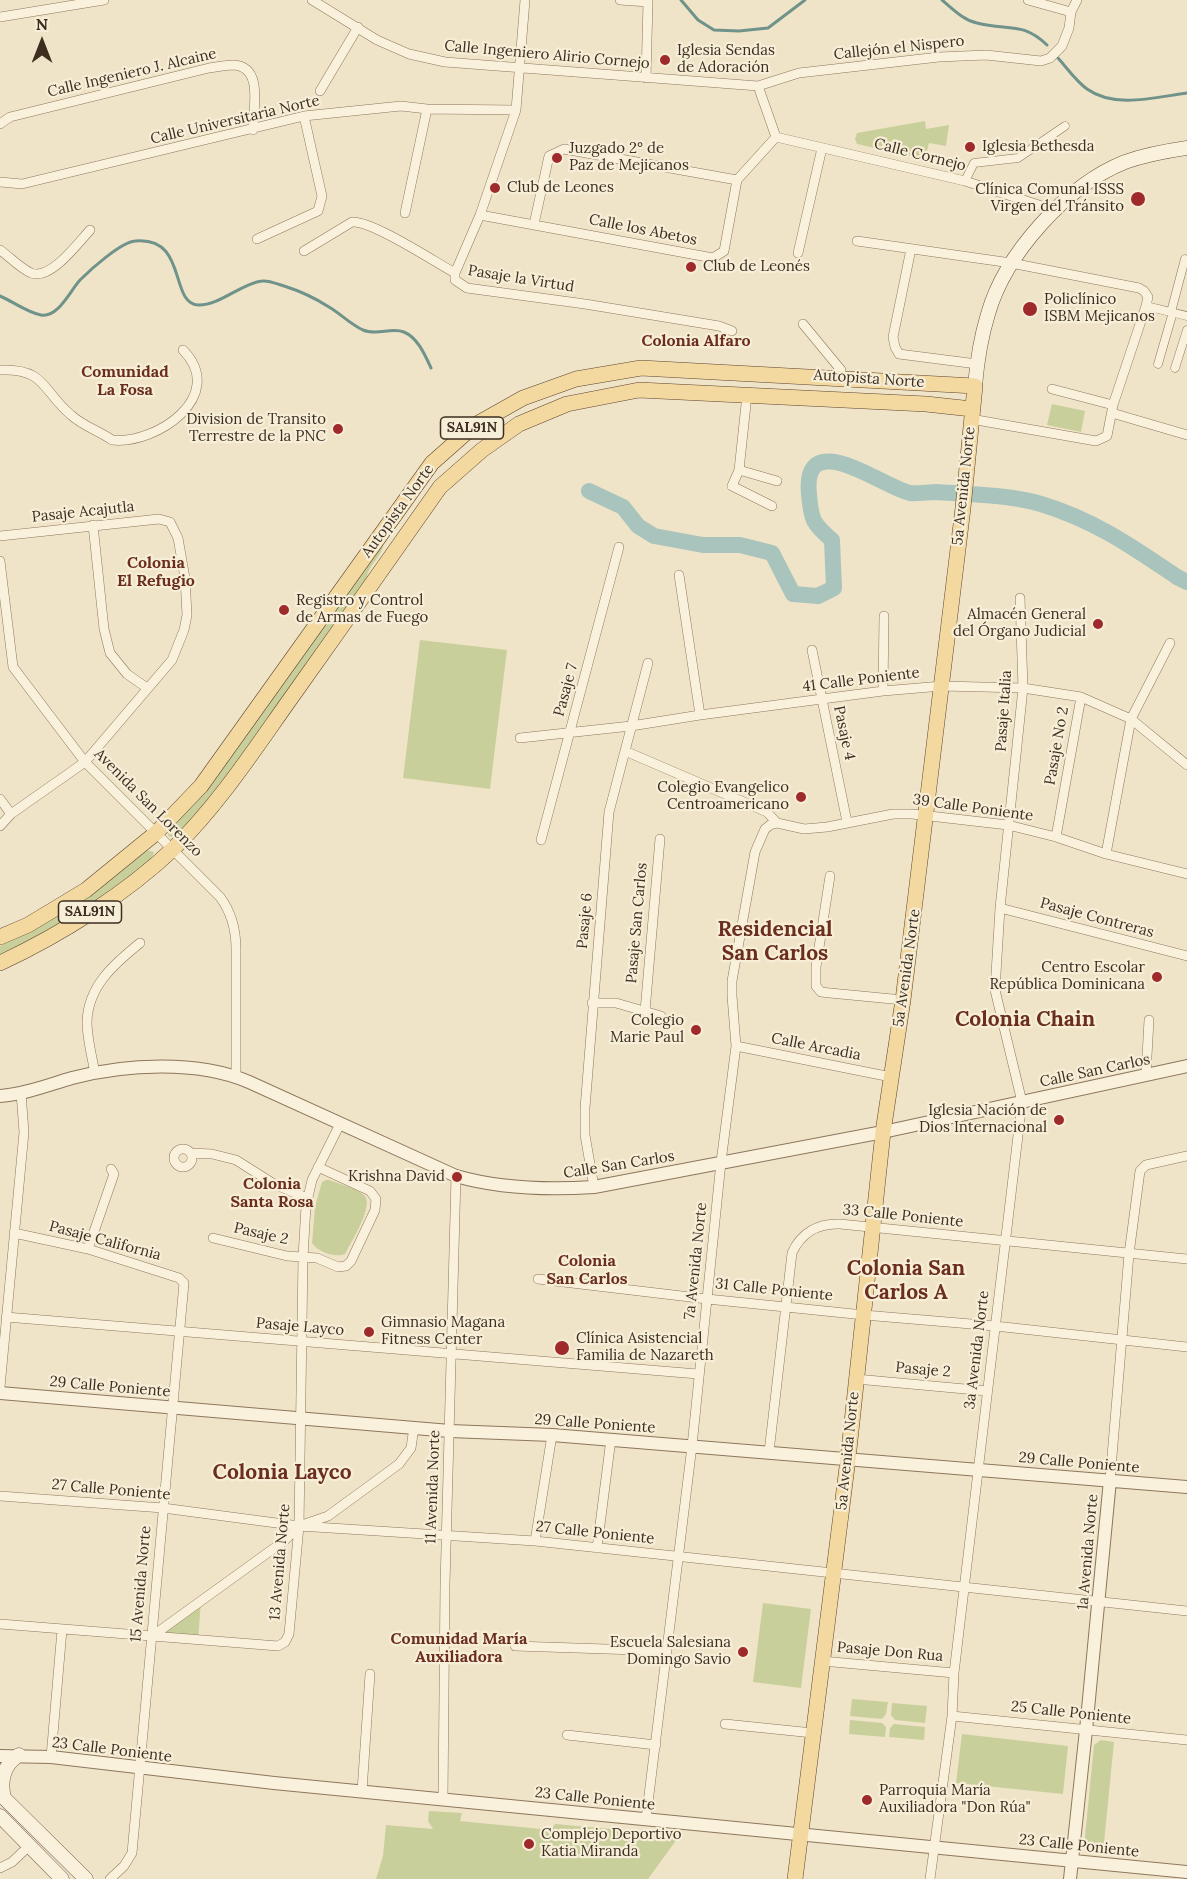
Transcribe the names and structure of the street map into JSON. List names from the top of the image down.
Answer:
{
  "streets": {
    "main road": ["Autopista Norte", "SAL91N", "5a Avenida Norte"],
    "street": [
      "Callejón el Nispero",
      "Calle Ingeniero Alirio Cornejo",
      "Calle Ingeniero J. Alcaine",
      "Calle Universitaria Norte",
      "Calle Cornejo",
      "Calle los Abetos",
      "Pasaje la Virtud",
      "Pasaje Acajutla",
      "41 Calle Poniente",
      "Pasaje 7",
      "Pasaje Italia",
      "Pasaje 4",
      "Pasaje No 2",
      "Avenida San Lorenzo",
      "39 Calle Poniente",
      "Pasaje Contreras",
      "Pasaje 6",
      "Pasaje San Carlos",
      "Calle Arcadia",
      "Calle San Carlos",
      "33 Calle Poniente",
      "Pasaje 2",
      "Pasaje California",
      "7a Avenida Norte",
      "31 Calle Poniente",
      "Pasaje Layco",
      "3a Avenida Norte",
      "29 Calle Poniente",
      "11 Avenida Norte",
      "27 Calle Poniente",
      "1a Avenida Norte",
      "13 Avenida Norte",
      "15 Avenida Norte",
      "Pasaje Don Rua",
      "25 Calle Poniente",
      "23 Calle Poniente"
    ]
  },
  "crossings": [
    ["Callejón el Nispero", "Calle Ingeniero Alirio Cornejo"],
    ["Calle Ingeniero Alirio Cornejo", "Pasaje la Virtud"],
    ["Calle Ingeniero J. Alcaine", "Calle Universitaria Norte"],
    ["Calle Universitaria Norte", "Pasaje la Virtud"],
    ["Calle Cornejo", "5a Avenida Norte"],
    ["Calle los Abetos", "Pasaje la Virtud"],
    ["Autopista Norte", "5a Avenida Norte"],
    ["Autopista Norte", "Avenida San Lorenzo"],
    ["5a Avenida Norte", "41 Calle Poniente"],
    ["5a Avenida Norte", "39 Calle Poniente"],
    ["5a Avenida Norte", "Calle Arcadia"],
    ["5a Avenida Norte", "Calle San Carlos"],
    ["5a Avenida Norte", "33 Calle Poniente"],
    ["5a Avenida Norte", "Pasaje 2"],
    ["5a Avenida Norte", "31 Calle Poniente"],
    ["5a Avenida Norte", "29 Calle Poniente"],
    ["5a Avenida Norte", "27 Calle Poniente"],
    ["5a Avenida Norte", "Pasaje Don Rua"],
    ["5a Avenida Norte", "23 Calle Poniente"],
    ["41 Calle Poniente", "Pasaje 7"],
    ["41 Calle Poniente", "Pasaje Italia"],
    ["41 Calle Poniente", "Pasaje 4"],
    ["41 Calle Poniente", "Pasaje No 2"],
    ["41 Calle Poniente", "Pasaje 6"],
    ["Pasaje Italia", "39 Calle Poniente"],
    ["Pasaje Italia", "3a Avenida Norte"],
    ["Pasaje 4", "39 Calle Poniente"],
    ["Pasaje No 2", "39 Calle Poniente"],
    ["Avenida San Lorenzo", "Calle San Carlos"],
    ["39 Calle Poniente", "Pasaje 6"],
    ["39 Calle Poniente", "7a Avenida Norte"],
    ["39 Calle Poniente", "3a Avenida Norte"],
    ["Pasaje Contreras", "3a Avenida Norte"],
    ["Pasaje 6", "Pasaje San Carlos"],
    ["Pasaje 6", "Calle San Carlos"],
    ["Calle Arcadia", "7a Avenida Norte"],
    ["Calle San Carlos", "7a Avenida Norte"],
    ["Calle San Carlos", "3a Avenida Norte"],
    ["Calle San Carlos", "11 Avenida Norte"],
    ["Calle San Carlos", "13 Avenida Norte"],
    ["33 Calle Poniente", "31 Calle Poniente"],
    ["33 Calle Poniente", "3a Avenida Norte"],
    ["33 Calle Poniente", "29 Calle Poniente"],
    ["33 Calle Poniente", "1a Avenida Norte"],
    ["Pasaje 2", "3a Avenida Norte"],
    ["Pasaje 2", "13 Avenida Norte"],
    ["Pasaje California", "15 Avenida Norte"],
    ["7a Avenida Norte", "31 Calle Poniente"],
    ["7a Avenida Norte", "Pasaje Layco"],
    ["7a Avenida Norte", "29 Calle Poniente"],
    ["7a Avenida Norte", "27 Calle Poniente"],
    ["7a Avenida Norte", "23 Calle Poniente"],
    ["31 Calle Poniente", "3a Avenida Norte"],
    ["31 Calle Poniente", "1a Avenida Norte"],
    ["Pasaje Layco", "11 Avenida Norte"],
    ["Pasaje Layco", "13 Avenida Norte"],
    ["Pasaje Layco", "15 Avenida Norte"],
    ["3a Avenida Norte", "29 Calle Poniente"],
    ["3a Avenida Norte", "27 Calle Poniente"],
    ["3a Avenida Norte", "Pasaje Don Rua"],
    ["3a Avenida Norte", "25 Calle Poniente"],
    ["3a Avenida Norte", "23 Calle Poniente"],
    ["29 Calle Poniente", "11 Avenida Norte"],
    ["29 Calle Poniente", "1a Avenida Norte"],
    ["29 Calle Poniente", "13 Avenida Norte"],
    ["29 Calle Poniente", "15 Avenida Norte"],
    ["11 Avenida Norte", "27 Calle Poniente"],
    ["11 Avenida Norte", "23 Calle Poniente"],
    ["27 Calle Poniente", "1a Avenida Norte"],
    ["27 Calle Poniente", "13 Avenida Norte"],
    ["27 Calle Poniente", "15 Avenida Norte"],
    ["1a Avenida Norte", "25 Calle Poniente"],
    ["1a Avenida Norte", "23 Calle Poniente"],
    ["13 Avenida Norte", "15 Avenida Norte"],
    ["15 Avenida Norte", "23 Calle Poniente"]
  ],
  "districts": [
    "Colonia Alfaro",
    "Comunidad La Fosa",
    "Colonia El Refugio",
    "Residencial San Carlos",
    "Colonia Chain",
    "Colonia Santa Rosa",
    "Colonia San Carlos",
    "Colonia San Carlos A",
    "Colonia Layco",
    "Comunidad María Auxiliadora"
  ],
  "places": [
    "Iglesia Sendas de Adoración",
    "Iglesia Bethesda",
    "Juzgado 2° de Paz de Mejicanos",
    "Club de Leones",
    "Clínica Comunal ISSS Virgen del Tránsito",
    "Club de Leonés",
    "Policlínico ISBM Mejicanos",
    "Division de Transito Terrestre de la PNC",
    "Registro y Control de Armas de Fuego",
    "Almacén General del Órgano Judicial",
    "Colegio Evangelico Centroamericano",
    "Centro Escolar República Dominicana",
    "Colegio Marie Paul",
    "Iglesia Nación de Dios Internacional",
    "Krishna David",
    "Gimnasio Magana Fitness Center",
    "Clínica Asistencial Familia de Nazareth",
    "Escuela Salesiana Domingo Savio",
    "Parroquia María Auxiliadora \"Don Rúa\"",
    "Complejo Deportivo Katia Miranda"
  ],
  "north": "top"
}
